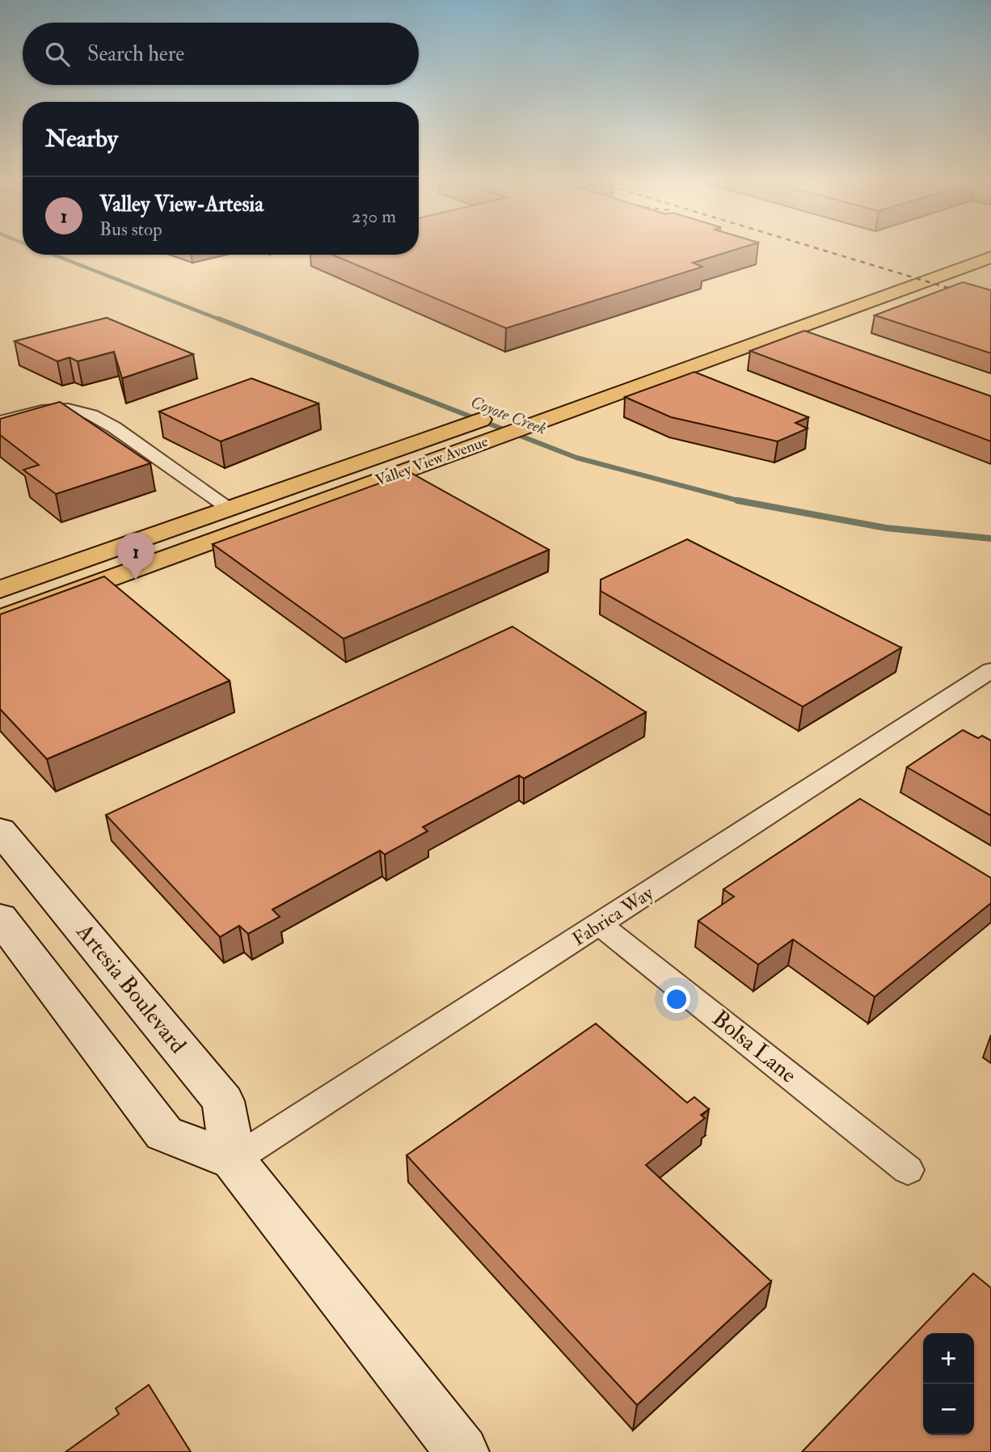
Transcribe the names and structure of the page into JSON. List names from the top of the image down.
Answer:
{
  "streets": {
    "main road": ["Valley View Avenue", "Artesia Boulevard"],
    "street": ["Fabrica Way", "Bolsa Lane"]
  },
  "crossings": [
    ["Fabrica Way", "Artesia Boulevard"],
    ["Fabrica Way", "Bolsa Lane"]
  ],
  "water": ["Coyote Creek"],
  "page": {
    "search": "Search here",
    "heading": "Nearby",
    "list": [
      {
        "mark": "1",
        "name": "Valley View-Artesia",
        "note": "Bus stop",
        "value": "230 m"
      }
    ],
    "pins": "1",
    "map_buttons": ["+", "−"]
  }
}
